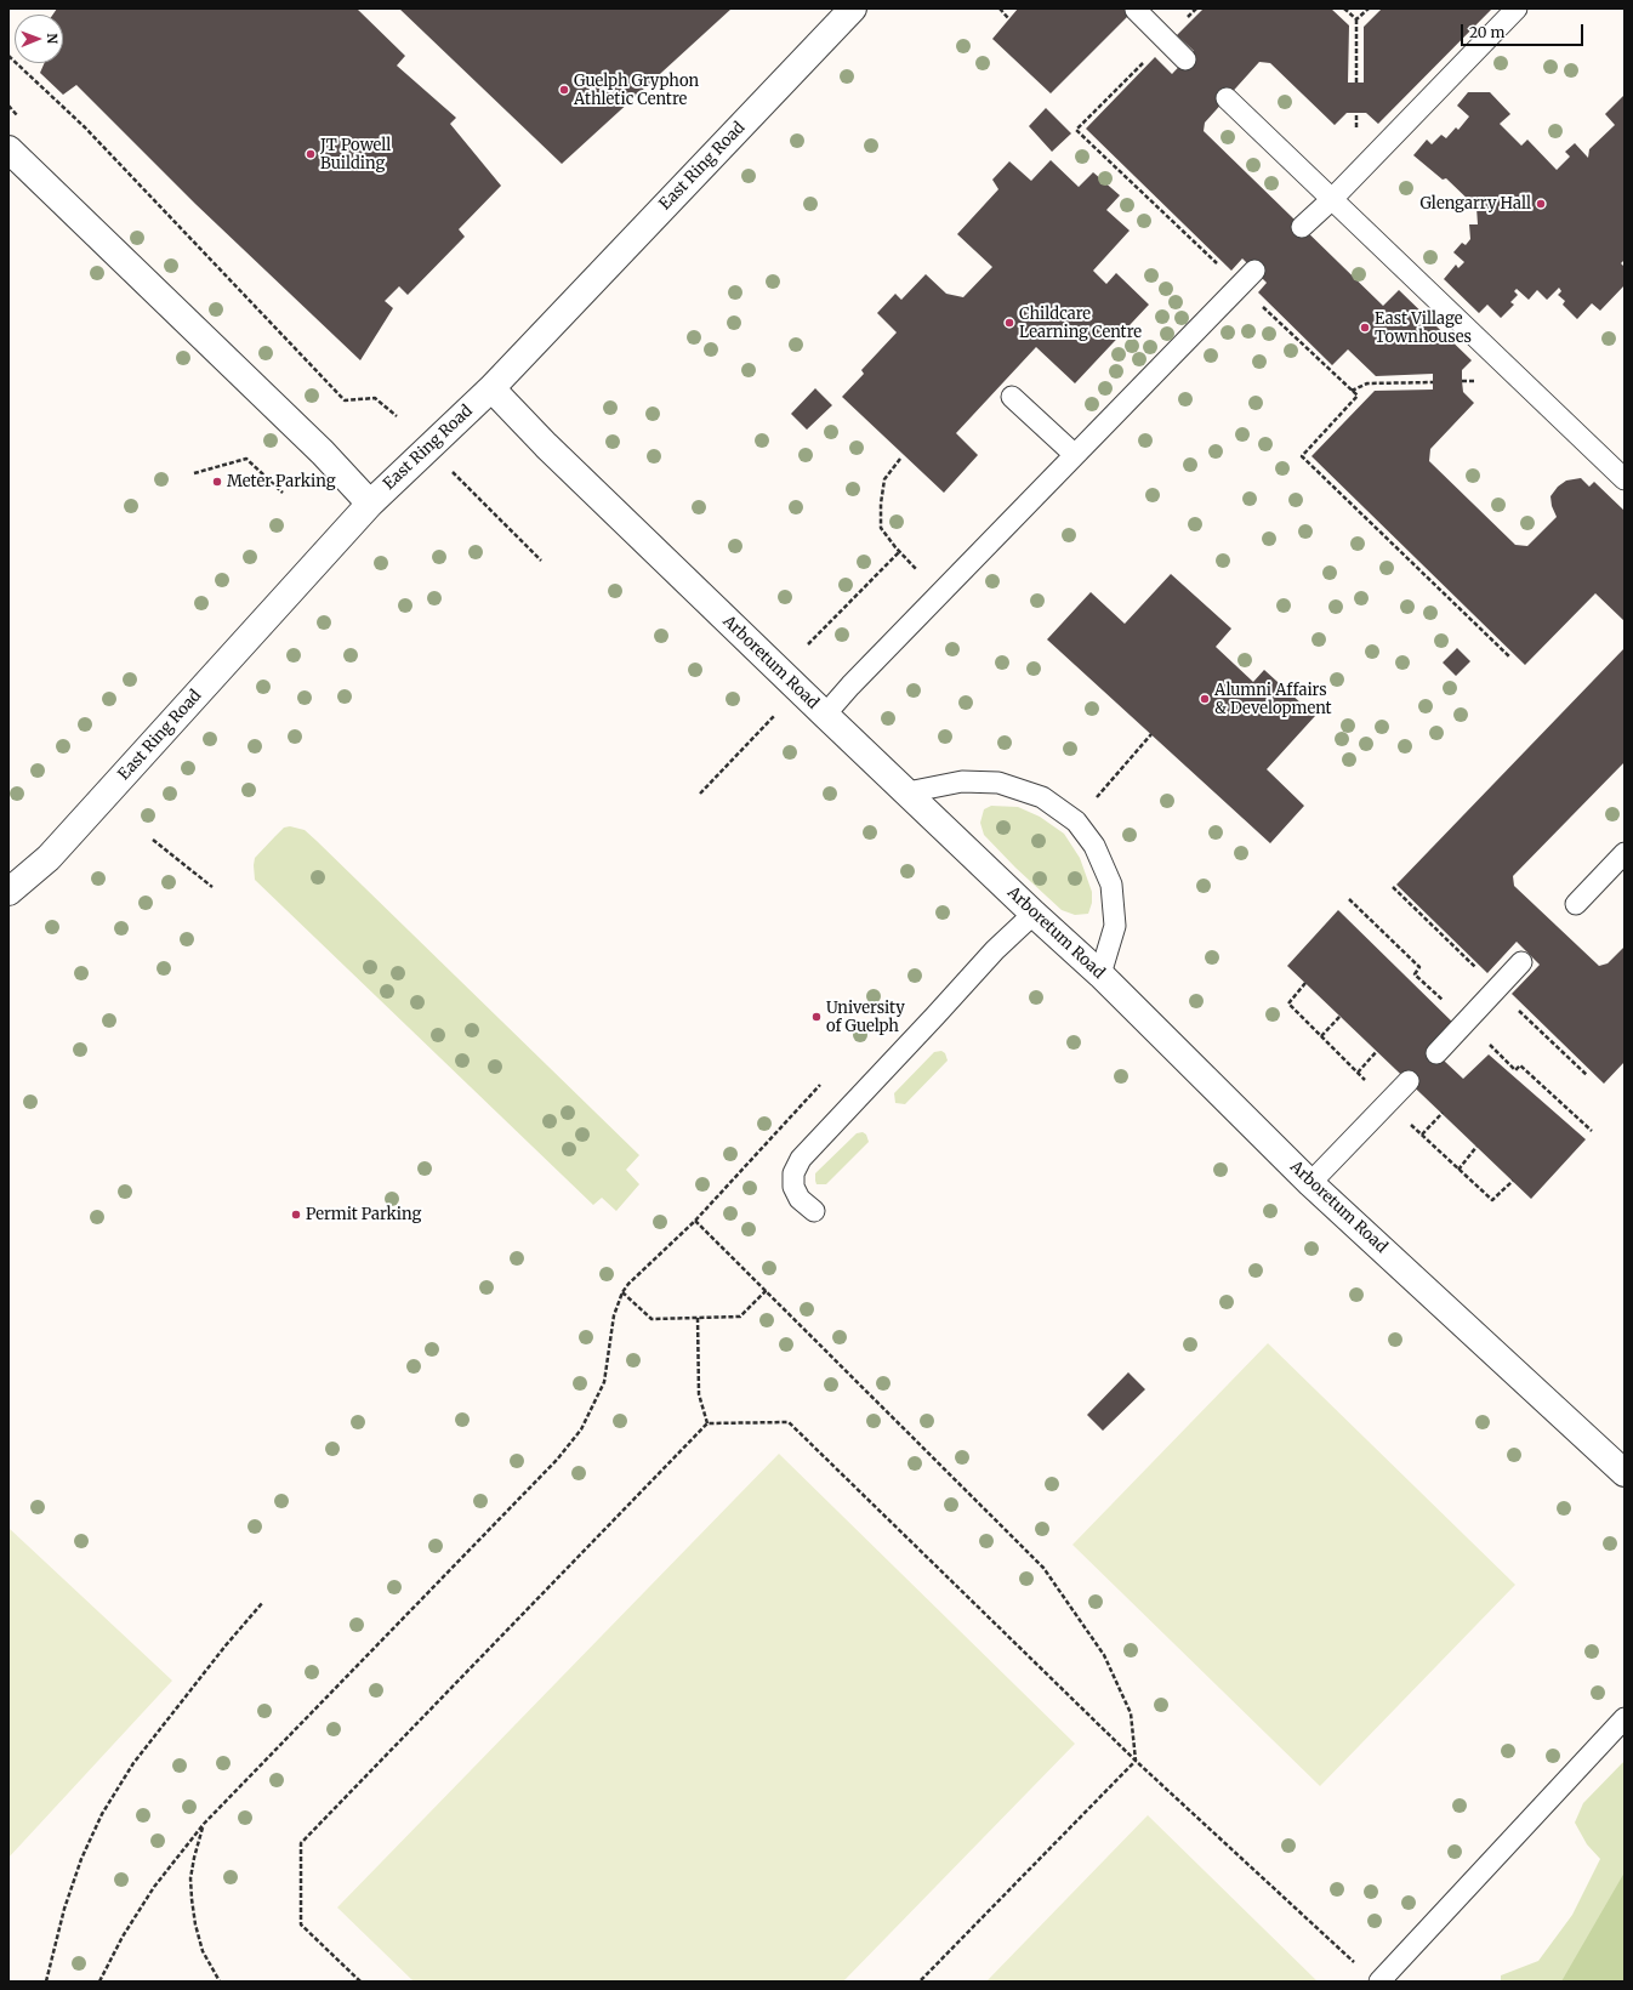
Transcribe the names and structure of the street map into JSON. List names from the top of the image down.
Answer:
{
  "streets": {
    "street": ["East Ring Road", "Arboretum Road"]
  },
  "crossings": [
    ["East Ring Road", "Arboretum Road"]
  ],
  "places": [
    "Guelph Gryphon Athletic Centre",
    "JT Powell Building",
    "Glengarry Hall",
    "Childcare Learning Centre",
    "East Village Townhouses",
    "Meter Parking",
    "Alumni Affairs & Development",
    "University of Guelph",
    "Permit Parking"
  ],
  "scale_bar": "20 m",
  "north": "right"
}
